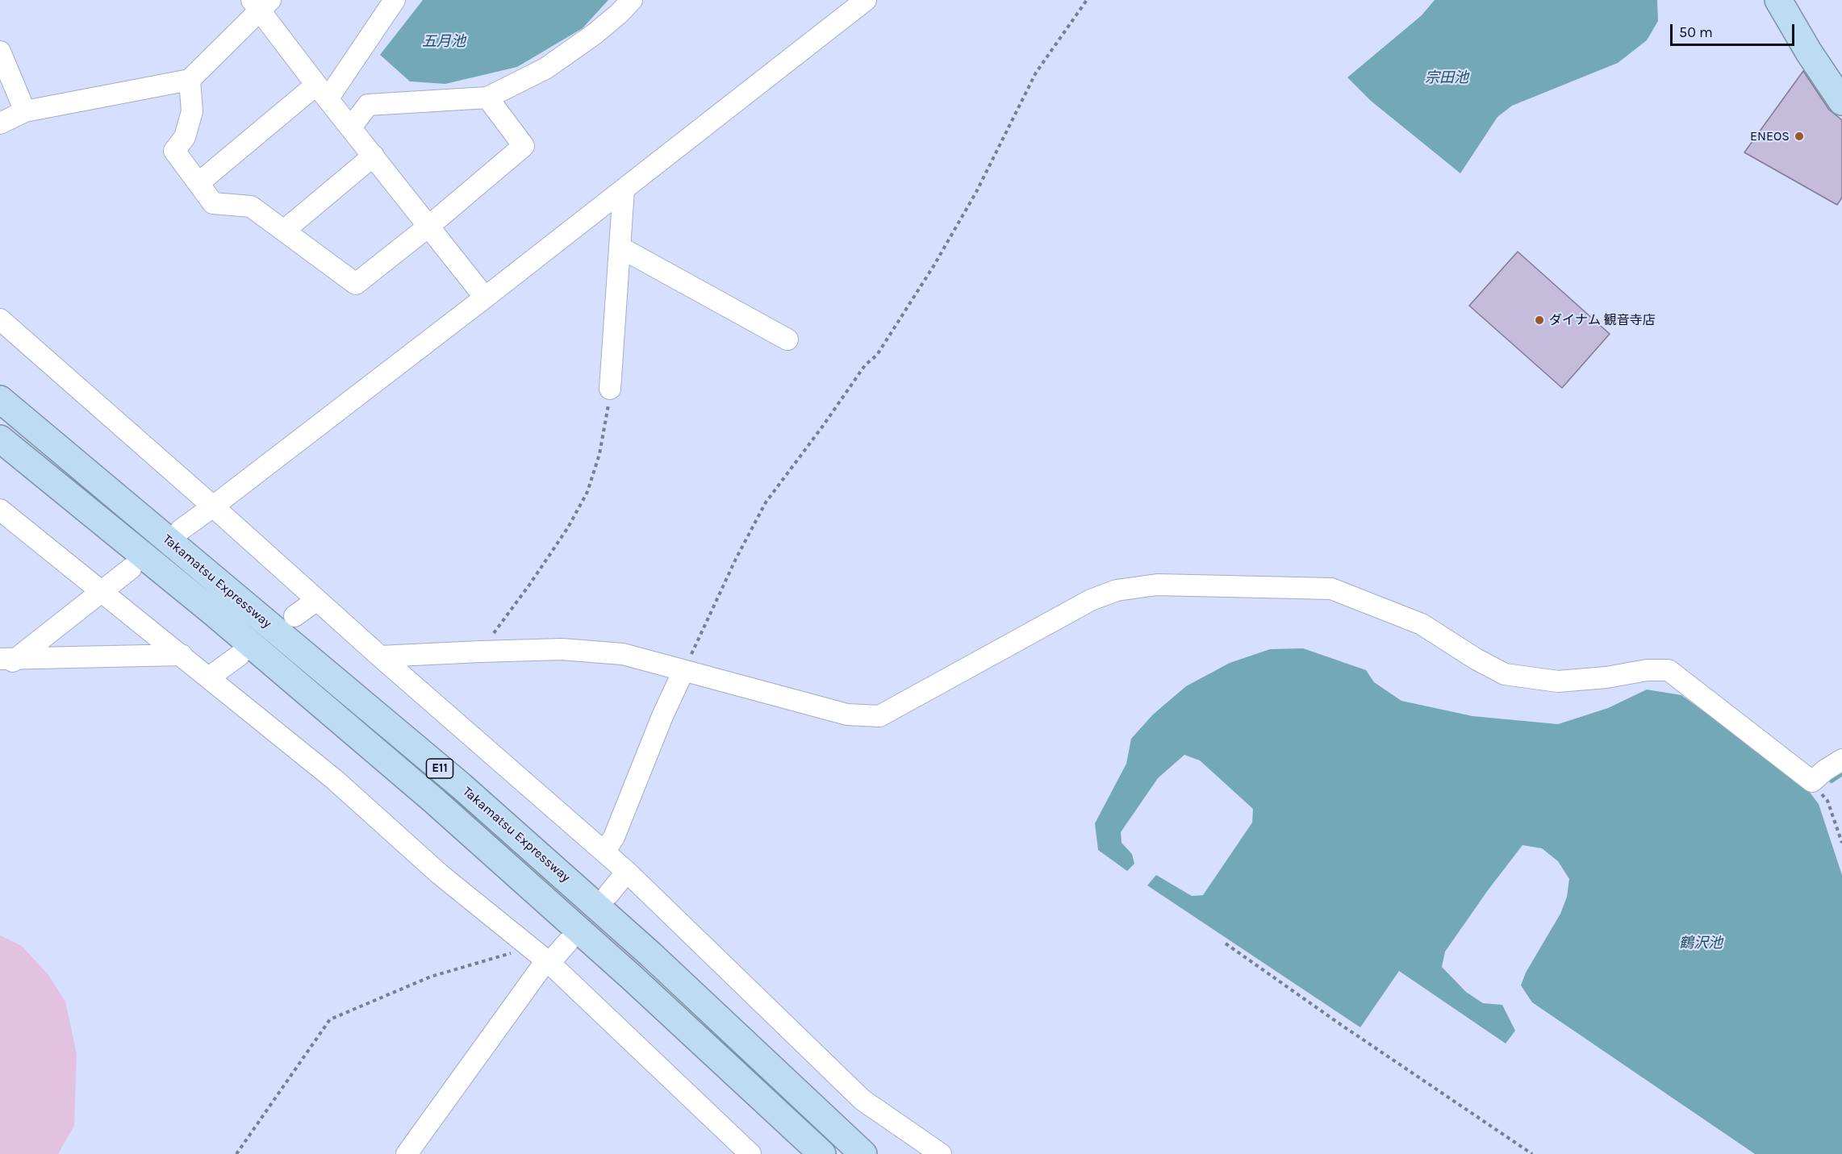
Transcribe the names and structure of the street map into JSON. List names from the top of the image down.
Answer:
{
  "streets": {
    "highway": ["Takamatsu Expressway", "E11"]
  },
  "water": ["五月池", "宗田池", "鶴沢池"],
  "places": ["ENEOS", "ダイナム 観音寺店"],
  "scale_bar": "50 m"
}
